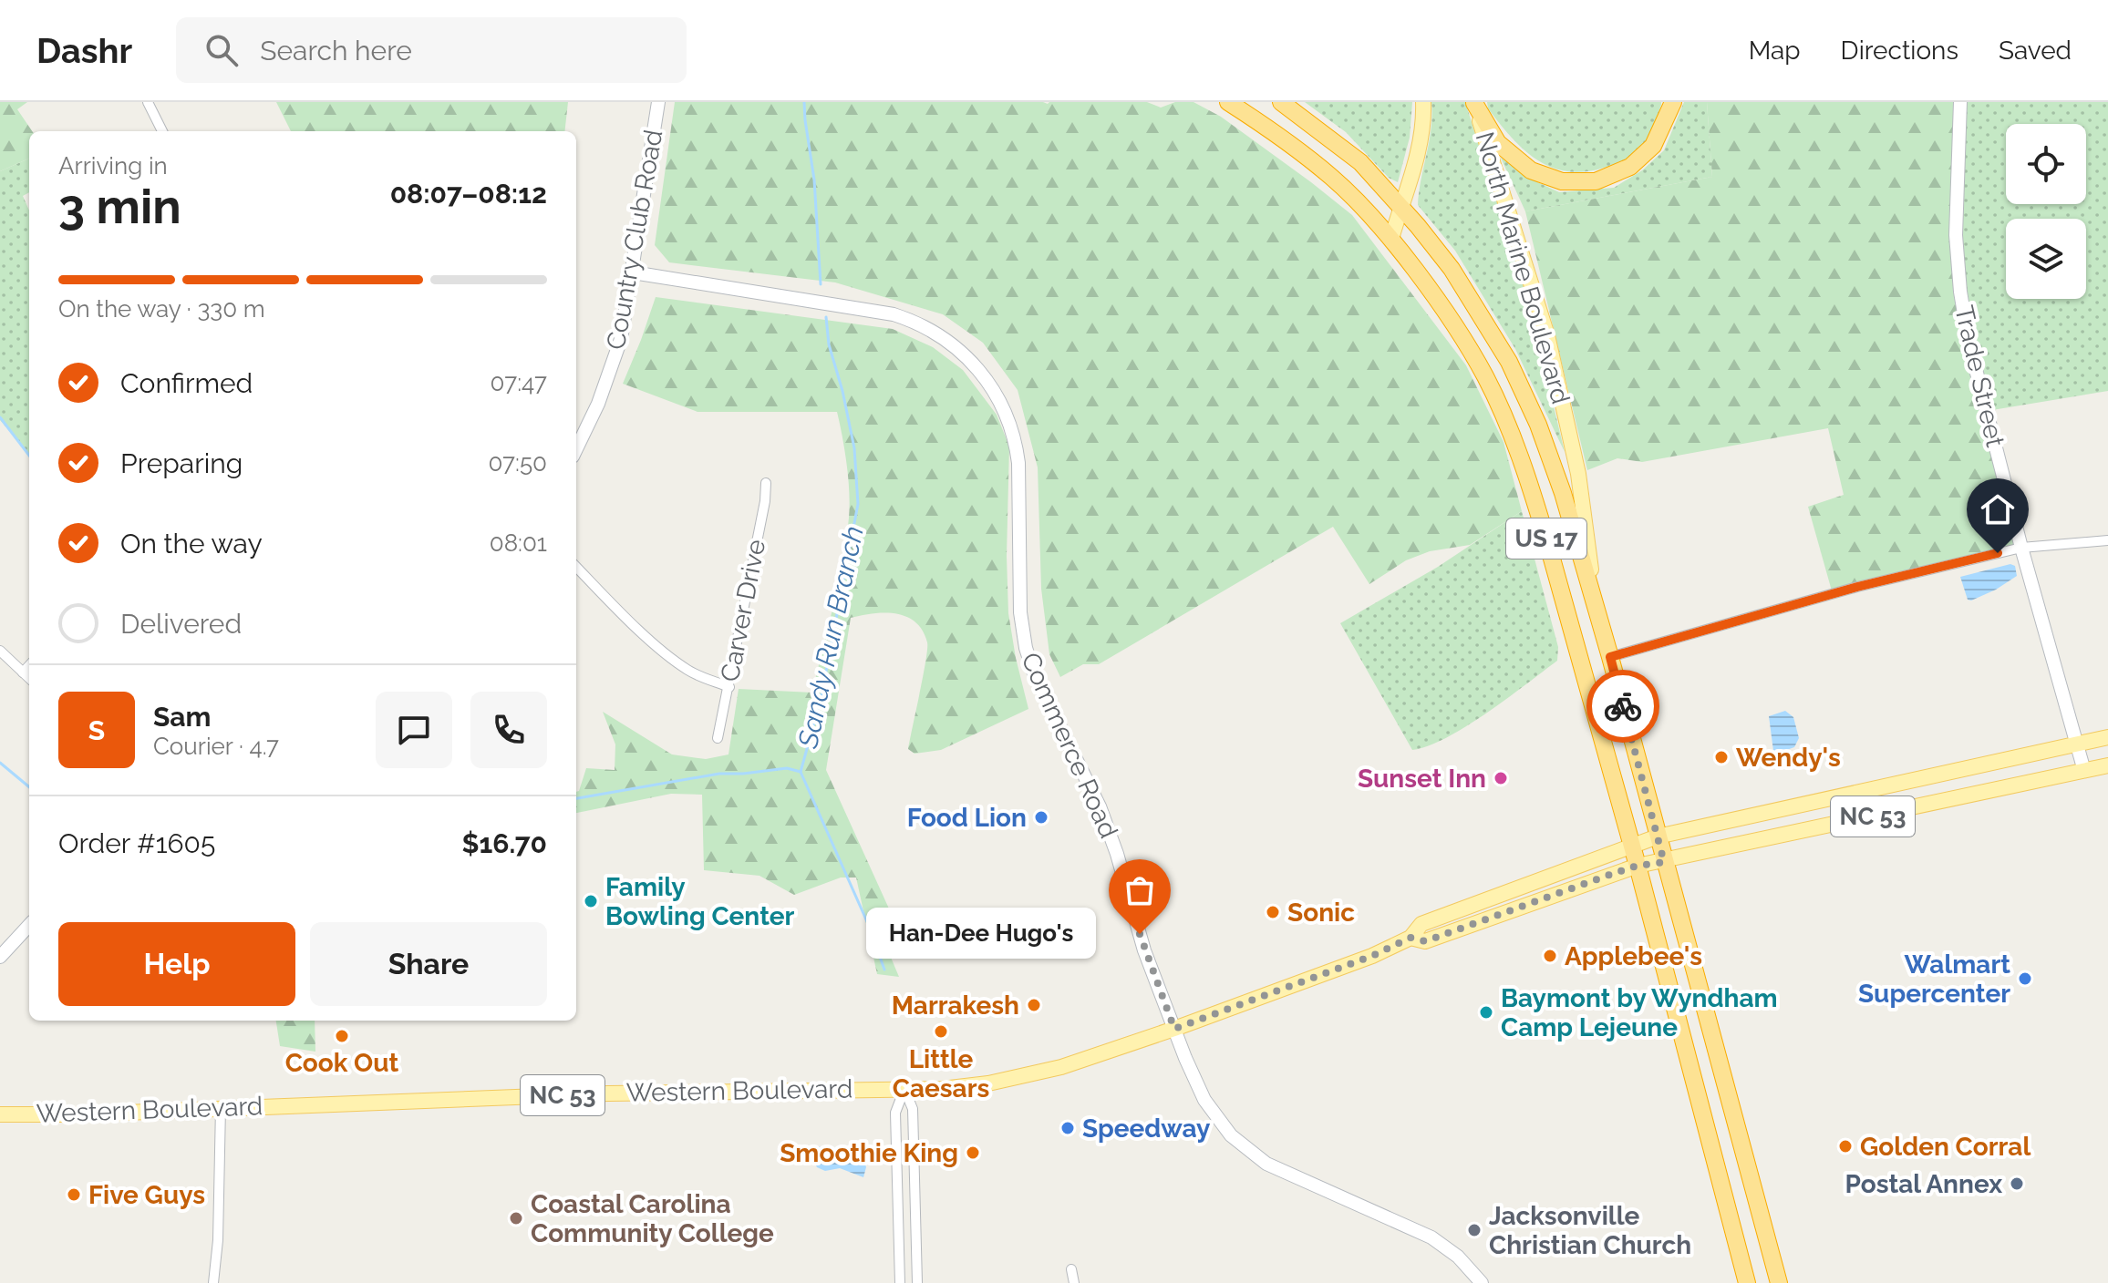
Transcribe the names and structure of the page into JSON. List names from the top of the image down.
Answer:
{
  "streets": {
    "highway": ["North Marine Boulevard", "US 17"],
    "main road": ["NC 53", "Western Boulevard"],
    "street": [
      "Country Club Road",
      "Trade Street",
      "Carver Drive",
      "Commerce Road"
    ]
  },
  "crossings": [
    ["Country Club Road", "Commerce Road"],
    ["North Marine Boulevard", "US 17"],
    ["North Marine Boulevard", "Western Boulevard"],
    ["Trade Street", "Western Boulevard"],
    ["US 17", "Western Boulevard"],
    ["Commerce Road", "Western Boulevard"]
  ],
  "water": ["Sandy Run Branch"],
  "places": [
    "Wendy's",
    "Sunset Inn",
    "Food Lion",
    "Family Bowling Center",
    "Sonic",
    "Han-Dee Hugo's",
    "Applebee's",
    "Walmart Supercenter",
    "Marrakesh",
    "Baymont by Wyndham Camp Lejeune",
    "Little Caesars",
    "Cook Out",
    "Speedway",
    "Golden Corral",
    "Smoothie King",
    "Postal Annex",
    "Five Guys",
    "Coastal Carolina Community College",
    "Jacksonville Christian Church"
  ],
  "page": {
    "header": "Dashr",
    "search": "Search here",
    "nav": ["Map", "Directions", "Saved"],
    "heading": ["3 min", "Arriving in", "08:07–08:12"],
    "panel": [
      "Sam",
      "Courier · 4.7",
      "Order #1605",
      "$16.70"
    ],
    "bar": "On the way · 330 m",
    "list": [
      ["Confirmed", "07:47"],
      ["Preparing", "07:50"],
      ["On the way", "08:01"],
      "Delivered"
    ],
    "round": "S",
    "bubble": "Han-Dee Hugo's",
    "buttons": ["Help", "Share"]
  }
}
